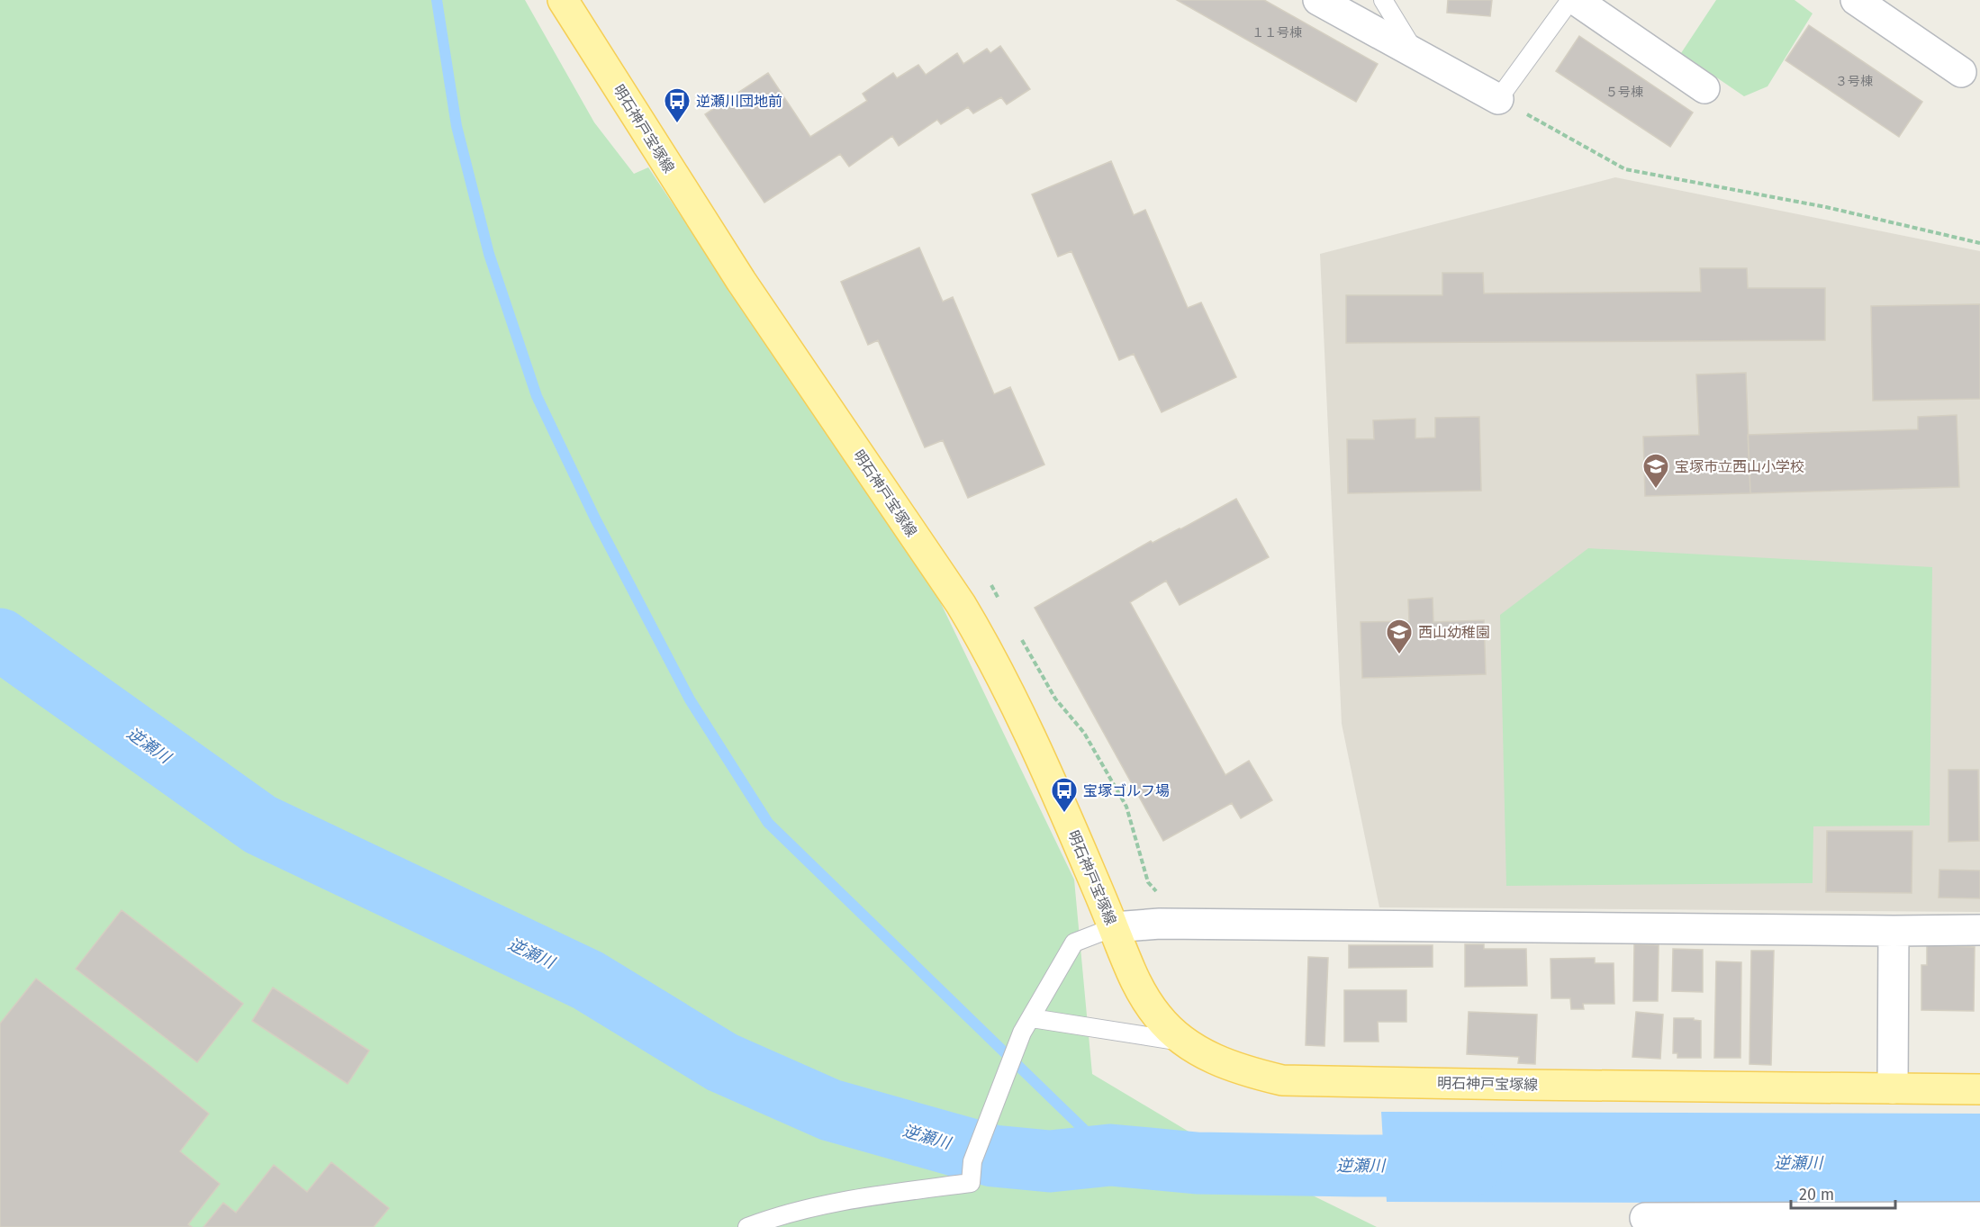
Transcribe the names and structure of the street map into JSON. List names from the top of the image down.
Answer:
{
  "streets": {
    "main road": ["明石神戸宝塚線"]
  },
  "water": ["逆瀬川"],
  "places": {
    "bus stop": ["逆瀬川団地前", "宝塚ゴルフ場"],
    "school or university": ["宝塚市立西山小学校", "西山幼稚園"]
  },
  "house_numbers": ["１１号棟", "３号棟", "５号棟"],
  "scale_bar": "20 m"
}
